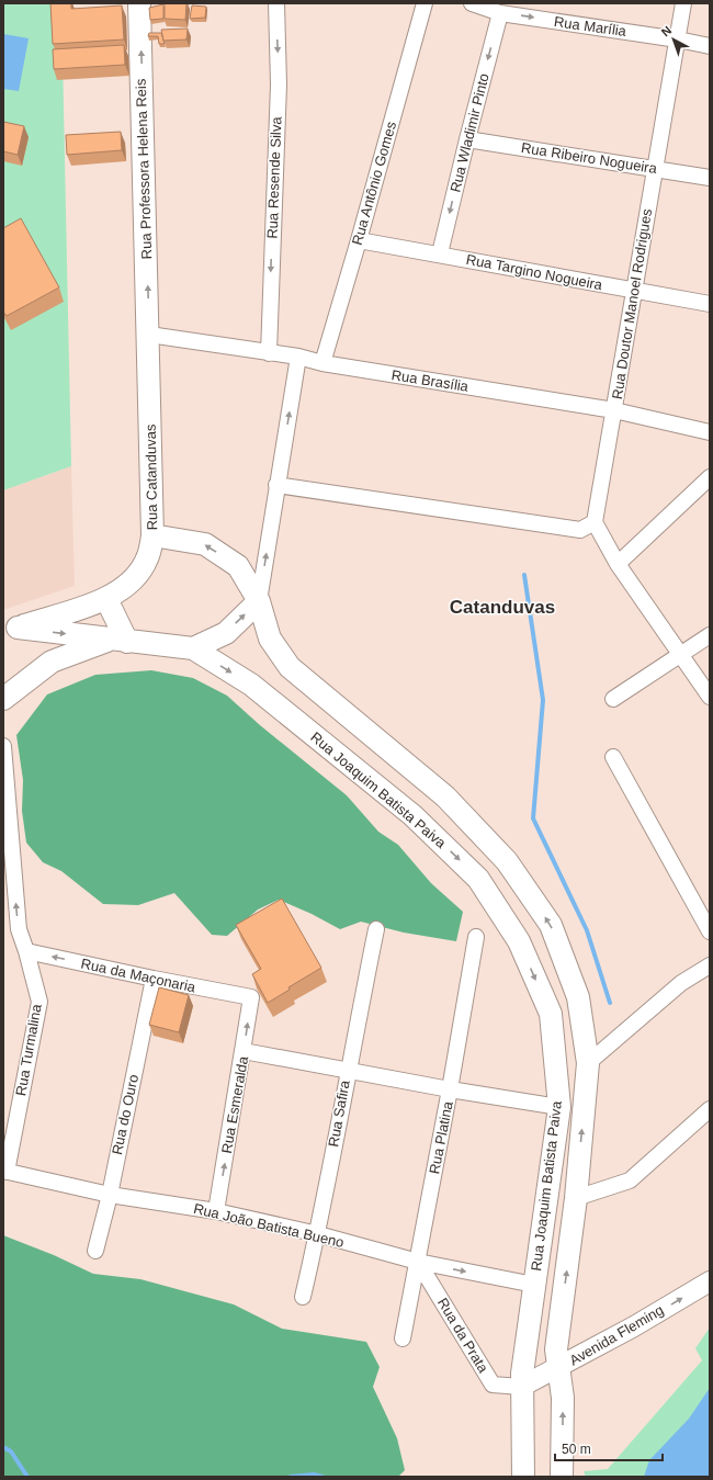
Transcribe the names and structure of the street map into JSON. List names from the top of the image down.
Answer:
{
  "streets": {
    "main road": ["Rua Professora Helena Reis", "Rua Catanduvas", "Rua Joaquim Batista Paiva"],
    "street": [
      "Rua Marília",
      "Rua Wladimir Pinto",
      "Rua Ribeiro Nogueira",
      "Rua Resende Silva",
      "Rua Antônio Gomes",
      "Rua Targino Nogueira",
      "Rua Doutor Manoel Rodrigues",
      "Rua Brasília",
      "Rua da Maçonaria",
      "Rua Turmalina",
      "Rua Esmeralda",
      "Rua Safira",
      "Rua do Ouro",
      "Rua Platina",
      "Rua João Batista Bueno",
      "Rua da Prata",
      "Avenida Fleming"
    ]
  },
  "crossings": [
    ["Rua Marília", "Rua Wladimir Pinto"],
    ["Rua Marília", "Rua Doutor Manoel Rodrigues"],
    ["Rua Wladimir Pinto", "Rua Ribeiro Nogueira"],
    ["Rua Wladimir Pinto", "Rua Targino Nogueira"],
    ["Rua Ribeiro Nogueira", "Rua Doutor Manoel Rodrigues"],
    ["Rua Professora Helena Reis", "Rua Brasília"],
    ["Rua Professora Helena Reis", "Rua Catanduvas"],
    ["Rua Resende Silva", "Rua Brasília"],
    ["Rua Antônio Gomes", "Rua Targino Nogueira"],
    ["Rua Antônio Gomes", "Rua Brasília"],
    ["Rua Targino Nogueira", "Rua Doutor Manoel Rodrigues"],
    ["Rua Doutor Manoel Rodrigues", "Rua Brasília"],
    ["Rua Brasília", "Rua Catanduvas"],
    ["Rua Catanduvas", "Rua Joaquim Batista Paiva"],
    ["Rua Joaquim Batista Paiva", "Rua João Batista Bueno"],
    ["Rua Joaquim Batista Paiva", "Rua da Prata"],
    ["Rua Joaquim Batista Paiva", "Avenida Fleming"],
    ["Rua da Maçonaria", "Rua Turmalina"],
    ["Rua da Maçonaria", "Rua Esmeralda"],
    ["Rua da Maçonaria", "Rua do Ouro"],
    ["Rua Turmalina", "Rua João Batista Bueno"],
    ["Rua Esmeralda", "Rua João Batista Bueno"],
    ["Rua Safira", "Rua João Batista Bueno"],
    ["Rua do Ouro", "Rua João Batista Bueno"],
    ["Rua Platina", "Rua João Batista Bueno"],
    ["Rua Platina", "Rua da Prata"],
    ["Rua João Batista Bueno", "Rua da Prata"],
    ["Rua da Prata", "Avenida Fleming"]
  ],
  "one_way": [
    "Rua Marília",
    "Rua Wladimir Pinto",
    "Rua Professora Helena Reis",
    "Rua Resende Silva",
    "Rua da Maçonaria",
    "Rua Esmeralda"
  ],
  "districts": ["Catanduvas"],
  "scale_bar": "50 m",
  "north": "top left"
}
